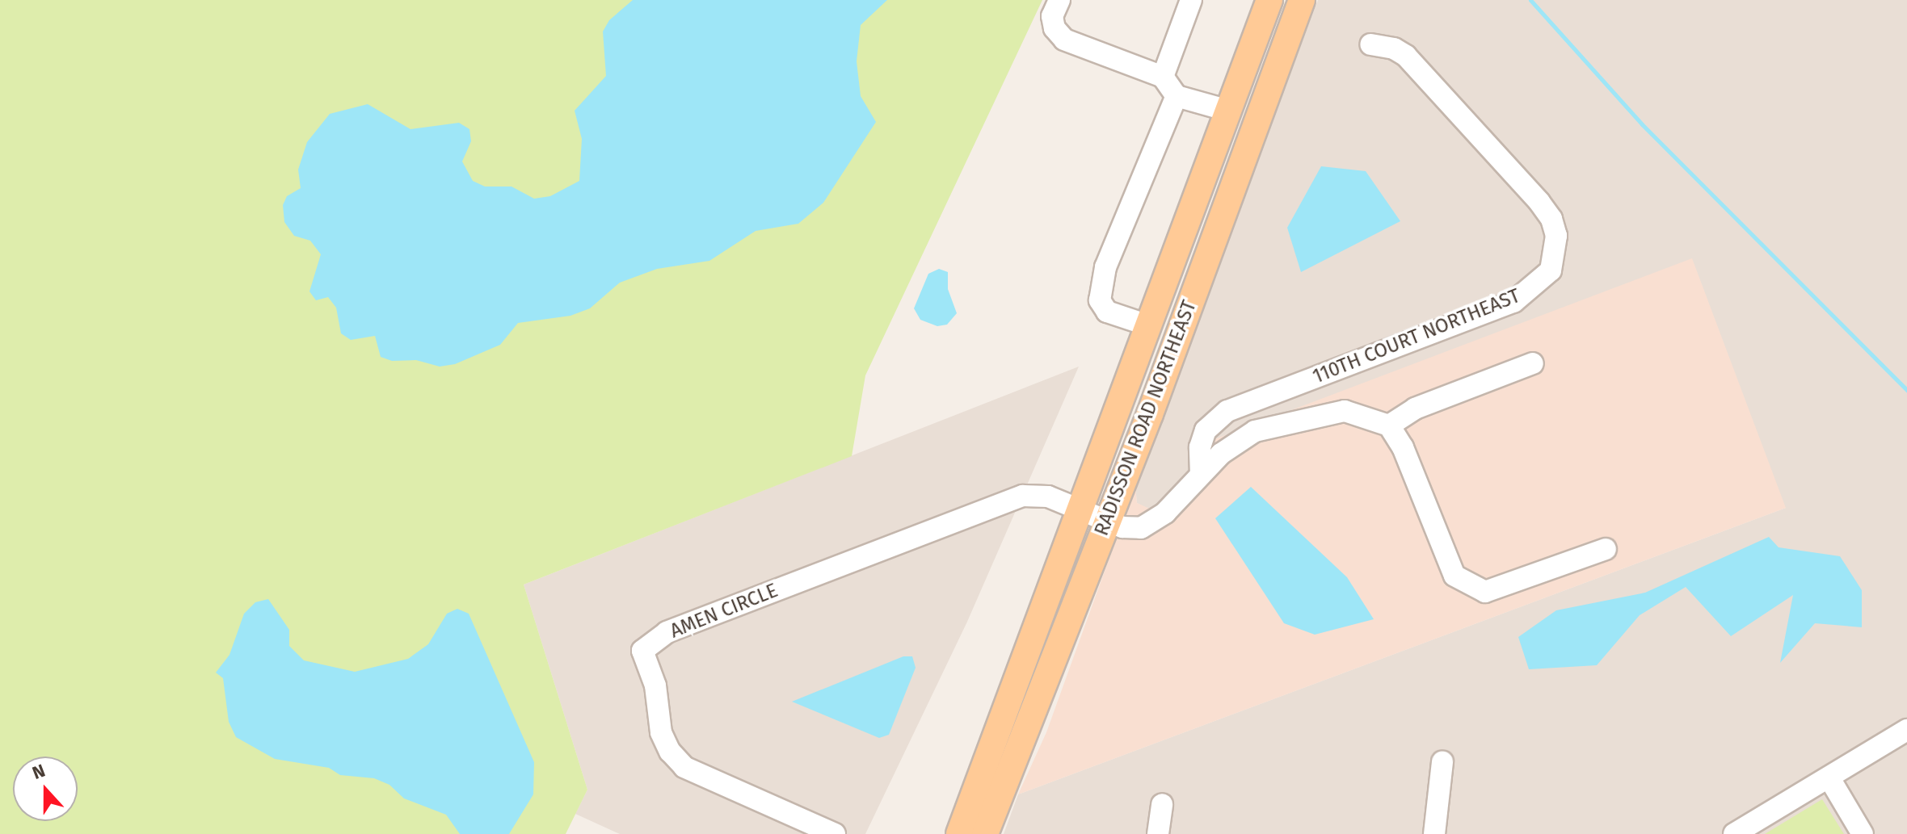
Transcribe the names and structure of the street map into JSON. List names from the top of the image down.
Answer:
{
  "streets": {
    "main road": ["RADISSON ROAD NORTHEAST"],
    "street": ["110TH COURT NORTHEAST", "AMEN CIRCLE"]
  },
  "crossings": [
    ["RADISSON ROAD NORTHEAST", "AMEN CIRCLE"]
  ],
  "north": "top"
}
